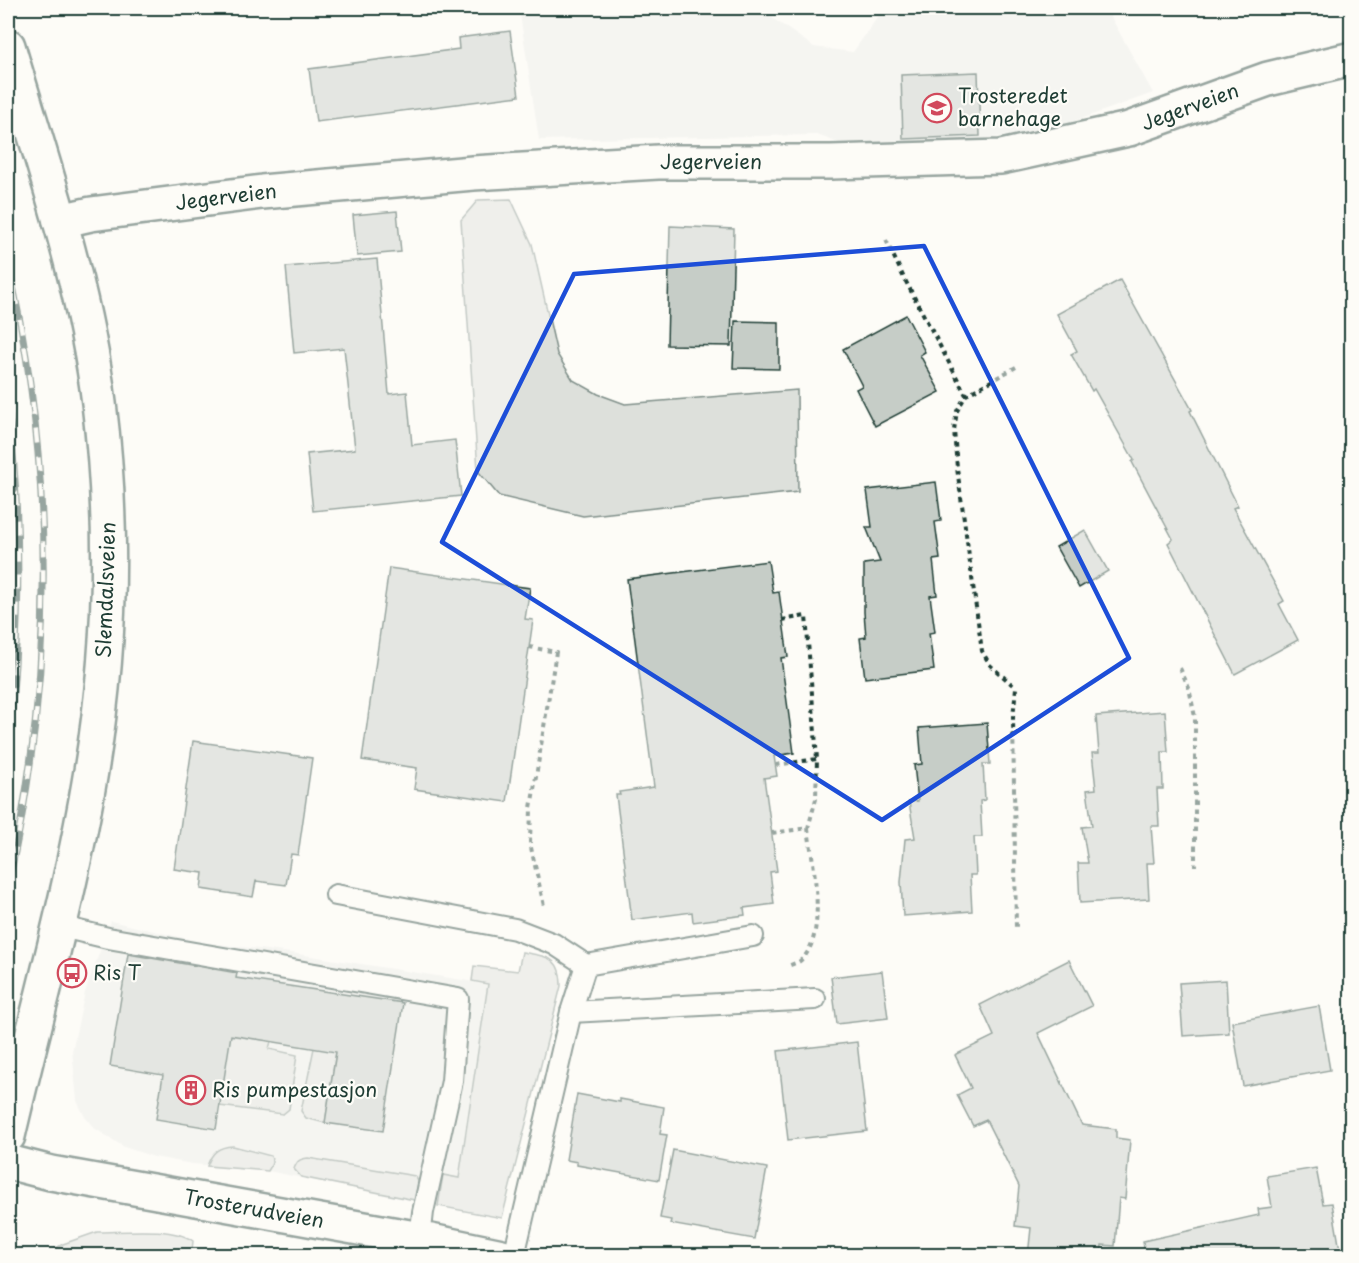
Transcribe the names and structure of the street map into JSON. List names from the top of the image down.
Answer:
{
  "streets": {
    "street": ["Jegerveien", "Slemdalsveien", "Trosterudveien"]
  },
  "crossings": [
    ["Jegerveien", "Slemdalsveien"]
  ],
  "places": {
    "school or university": ["Trosteredet barnehage"],
    "bus stop": ["Ris T"],
    "building": ["Ris pumpestasjon"]
  }
}
